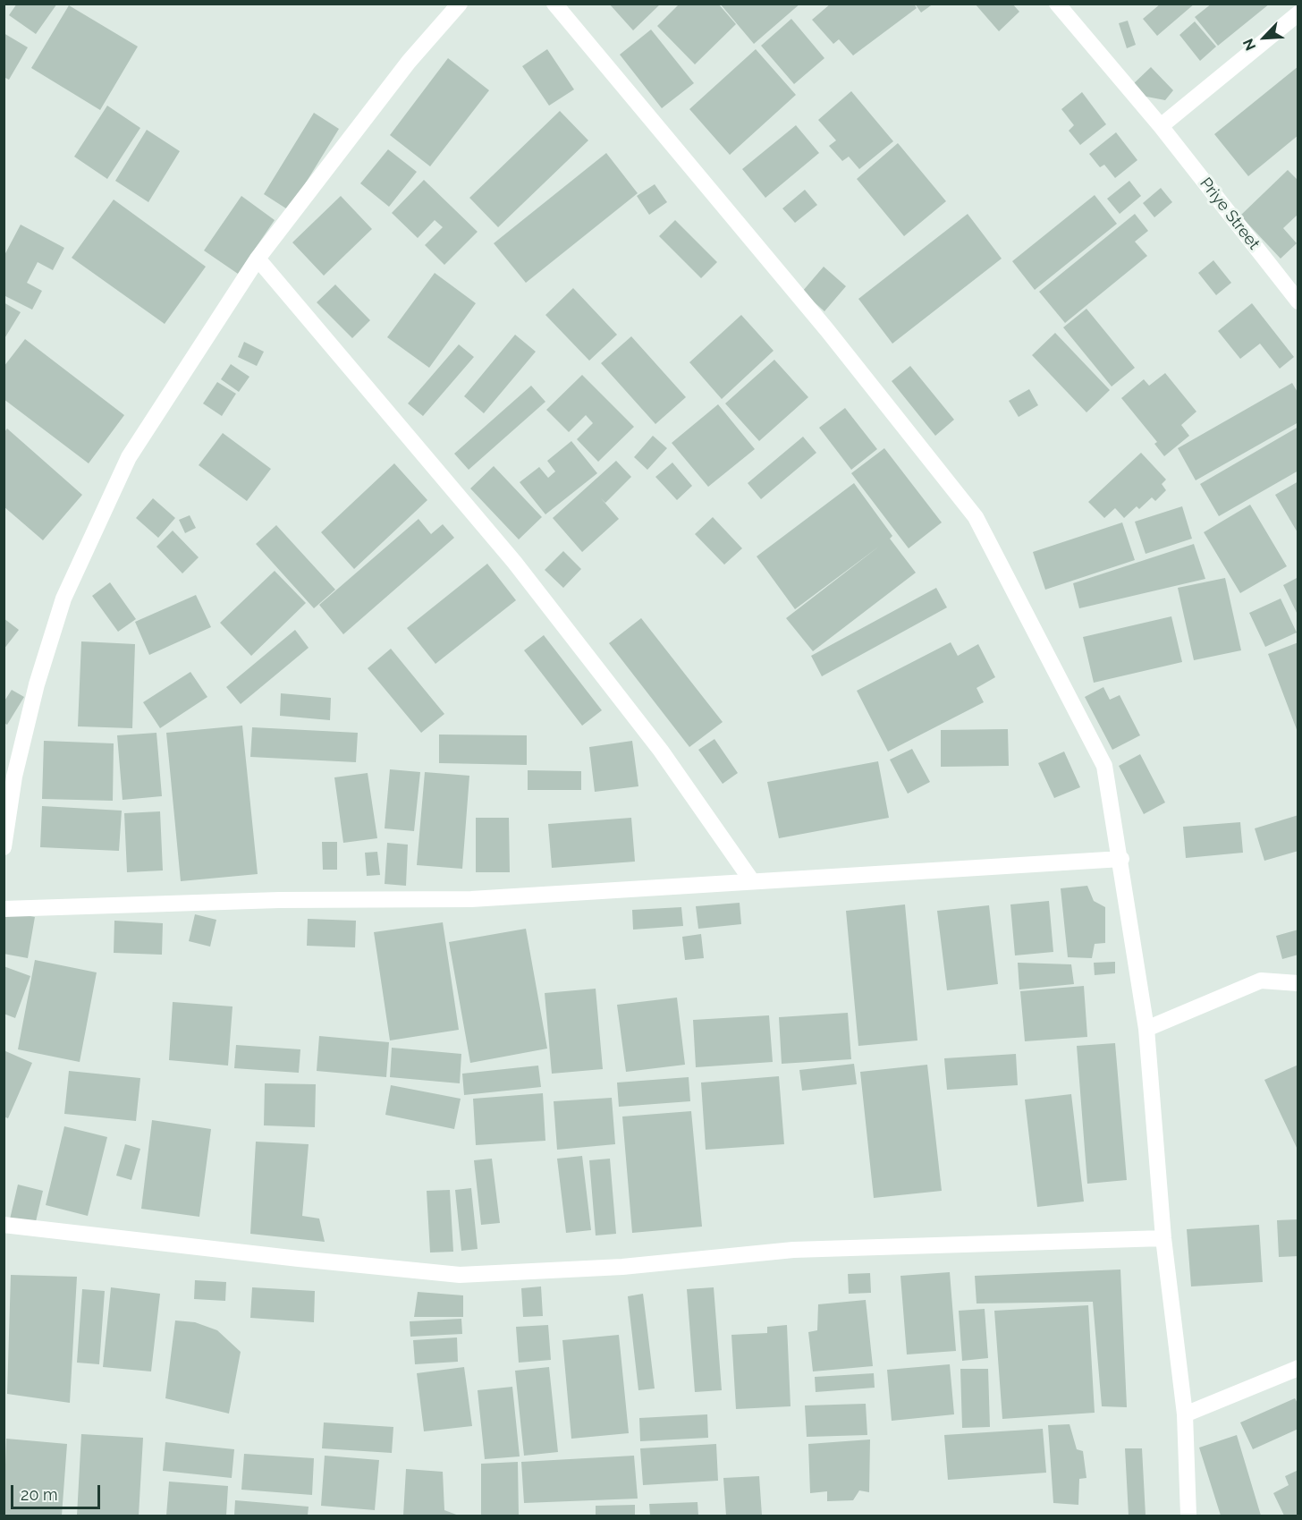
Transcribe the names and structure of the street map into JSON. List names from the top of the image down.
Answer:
{
  "streets": {
    "street": ["Priye Street"]
  },
  "scale_bar": "20 m",
  "north": "bottom left"
}
